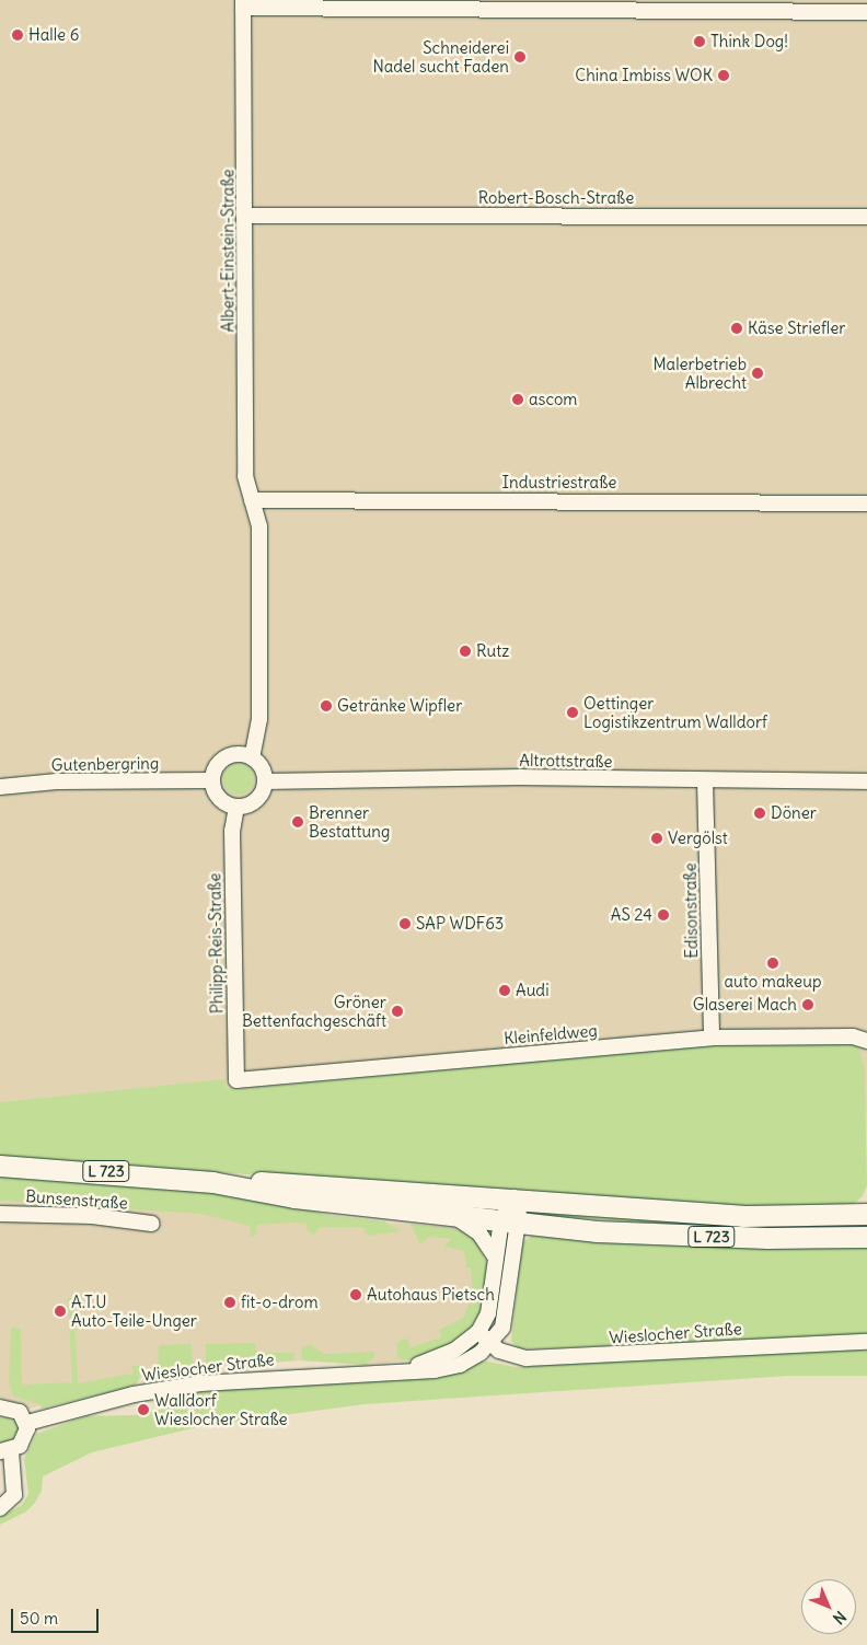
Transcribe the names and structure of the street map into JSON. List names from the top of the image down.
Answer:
{
  "streets": {
    "main road": ["L 723"],
    "street": [
      "Robert-Bosch-Straße",
      "Albert-Einstein-Straße",
      "Industriestraße",
      "Altrottstraße",
      "Gutenbergring",
      "Edisonstraße",
      "Philipp-Reis-Straße",
      "Kleinfeldweg",
      "Bunsenstraße",
      "Wieslocher Straße"
    ]
  },
  "crossings": [
    ["Robert-Bosch-Straße", "Albert-Einstein-Straße"],
    ["Albert-Einstein-Straße", "Industriestraße"],
    ["Altrottstraße", "Gutenbergring"],
    ["Altrottstraße", "Edisonstraße"],
    ["Altrottstraße", "Philipp-Reis-Straße"],
    ["Gutenbergring", "Philipp-Reis-Straße"],
    ["Edisonstraße", "Kleinfeldweg"],
    ["Philipp-Reis-Straße", "Kleinfeldweg"],
    ["L 723", "Wieslocher Straße"]
  ],
  "places": [
    "Halle 6",
    "Think Dog!",
    "Schneiderei Nadel sucht Faden",
    "China Imbiss WOK",
    "Käse Striefler",
    "Malerbetrieb Albrecht",
    "ascom",
    "Rutz",
    "Getränke Wipfler",
    "Oettinger Logistikzentrum Walldorf",
    "Döner",
    "Brenner Bestattung",
    "Vergölst",
    "AS 24",
    "SAP WDF63",
    "auto makeup",
    "Audi",
    "Glaserei Mach",
    "Gröner Bettenfachgeschäft",
    "Autohaus Pietsch",
    "fit-o-drom",
    "A.T.U Auto-Teile-Unger",
    "Walldorf Wieslocher Straße"
  ],
  "scale_bar": "50 m",
  "north": "bottom right"
}
